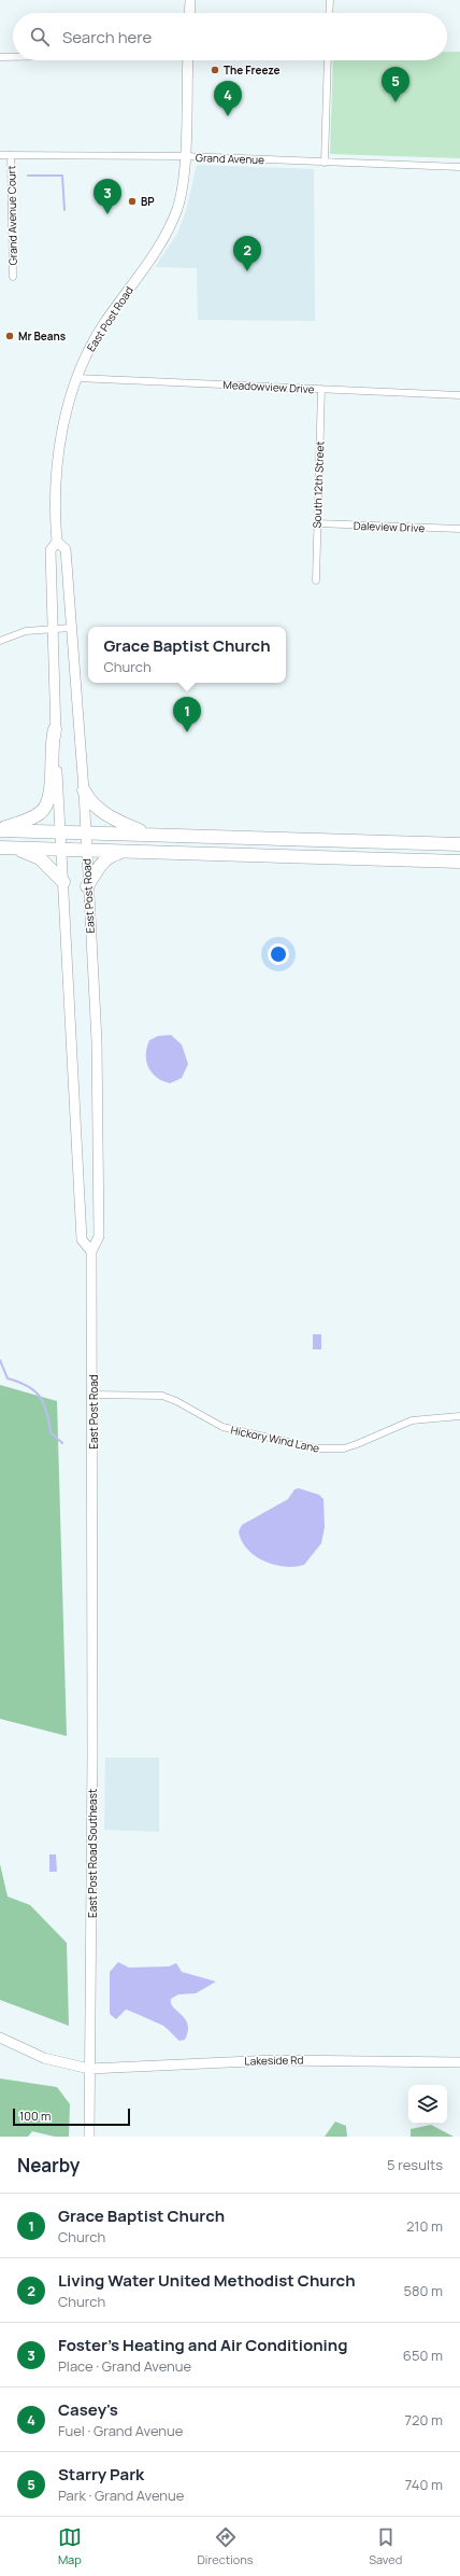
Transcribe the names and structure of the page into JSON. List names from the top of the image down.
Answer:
{
  "streets": {
    "main road": ["East Post Road", "East Post Road Southeast", "Lakeside Rd"],
    "street": [
      "Grand Avenue",
      "Grand Avenue Court",
      "Meadowview Drive",
      "South 12th Street",
      "Daleview Drive",
      "Hickory Wind Lane"
    ]
  },
  "crossings": [
    ["Grand Avenue", "Grand Avenue Court"],
    ["Grand Avenue", "East Post Road"],
    ["East Post Road", "Meadowview Drive"],
    ["East Post Road", "Hickory Wind Lane"],
    ["East Post Road", "East Post Road Southeast"],
    ["Meadowview Drive", "South 12th Street"],
    ["South 12th Street", "Daleview Drive"],
    ["East Post Road Southeast", "Lakeside Rd"]
  ],
  "places": ["The Freeze", "BP", "Mr Beans"],
  "scale_bar": "100 m",
  "page": {
    "search": "Search here",
    "pins": [
      "5",
      "4",
      "3",
      "2",
      "1"
    ],
    "popup": ["Grace Baptist Church", "Church"],
    "scale": "100 m",
    "heading": ["Nearby", "5 results"],
    "list": [
      {
        "mark": "1",
        "name": "Grace Baptist Church",
        "note": "Church",
        "value": "210 m"
      },
      {
        "mark": "2",
        "name": "Living Water United Methodist Church",
        "note": "Church",
        "value": "580 m"
      },
      {
        "mark": "3",
        "name": "Foster's Heating and Air Conditioning",
        "note": "Place · Grand Avenue",
        "value": "650 m"
      },
      {
        "mark": "4",
        "name": "Casey's",
        "note": "Fuel · Grand Avenue",
        "value": "720 m"
      },
      {
        "mark": "5",
        "name": "Starry Park",
        "note": "Park · Grand Avenue",
        "value": "740 m"
      }
    ],
    "nav": ["Map", "Directions", "Saved"]
  }
}
